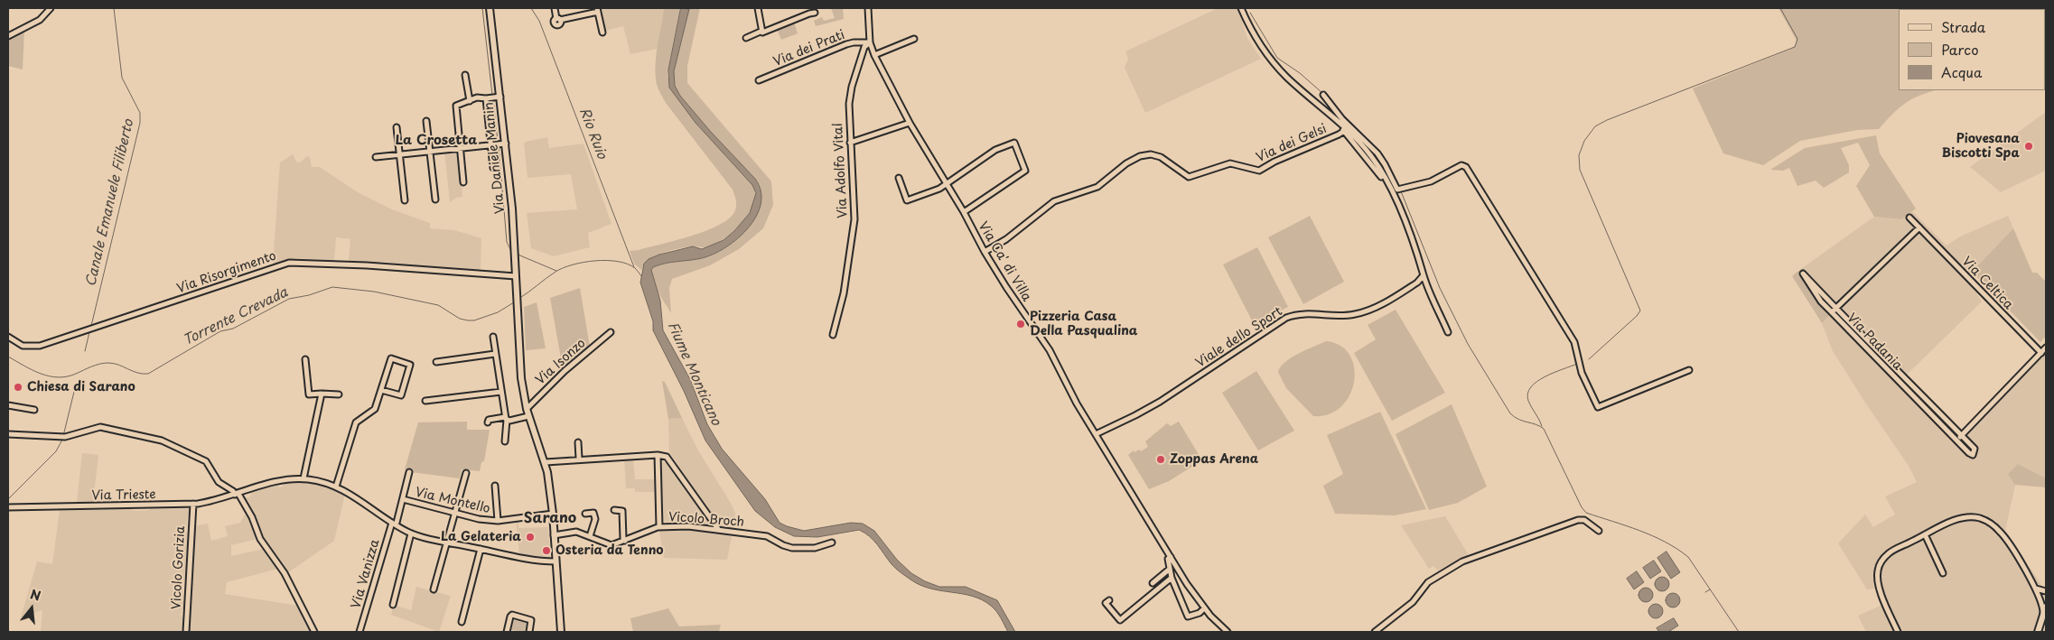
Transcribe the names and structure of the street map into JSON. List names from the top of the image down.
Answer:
{
  "streets": {
    "main road": ["Via Daniele Manin"],
    "street": [
      "Via dei Prati",
      "Via dei Gelsi",
      "Via Adolfo Vital",
      "Via Ca' di Villa",
      "Via Risorgimento",
      "Via Celtica",
      "Viale dello Sport",
      "Via Padania",
      "Via Isonzo",
      "Via Trieste",
      "Via Montello",
      "Vicolo Broch",
      "Vicolo Gorizia",
      "Via Vanizza"
    ]
  },
  "crossings": [
    ["Via dei Prati", "Via Adolfo Vital"],
    ["Via dei Prati", "Via Ca' di Villa"],
    ["Via dei Gelsi", "Via Ca' di Villa"],
    ["Via Daniele Manin", "Via Risorgimento"],
    ["Via Daniele Manin", "Via Isonzo"],
    ["Via Daniele Manin", "Via Montello"],
    ["Via Daniele Manin", "Vicolo Broch"],
    ["Via Adolfo Vital", "Via Ca' di Villa"],
    ["Via Ca' di Villa", "Viale dello Sport"],
    ["Via Trieste", "Vicolo Gorizia"],
    ["Via Montello", "Via Vanizza"]
  ],
  "districts": ["La Crosetta", "Sarano"],
  "water": [
    "Rio Ruio",
    "Canale Emanuele Filiberto",
    "Torrente Crevada",
    "Fiume Monticano"
  ],
  "places": [
    "Piovesana Biscotti Spa",
    "Pizzeria Casa Della Pasqualina",
    "Chiesa di Sarano",
    "Zoppas Arena",
    "La Gelateria",
    "Osteria da Tenno"
  ],
  "legend": ["Strada", "Parco", "Acqua"],
  "north": "top"
}
